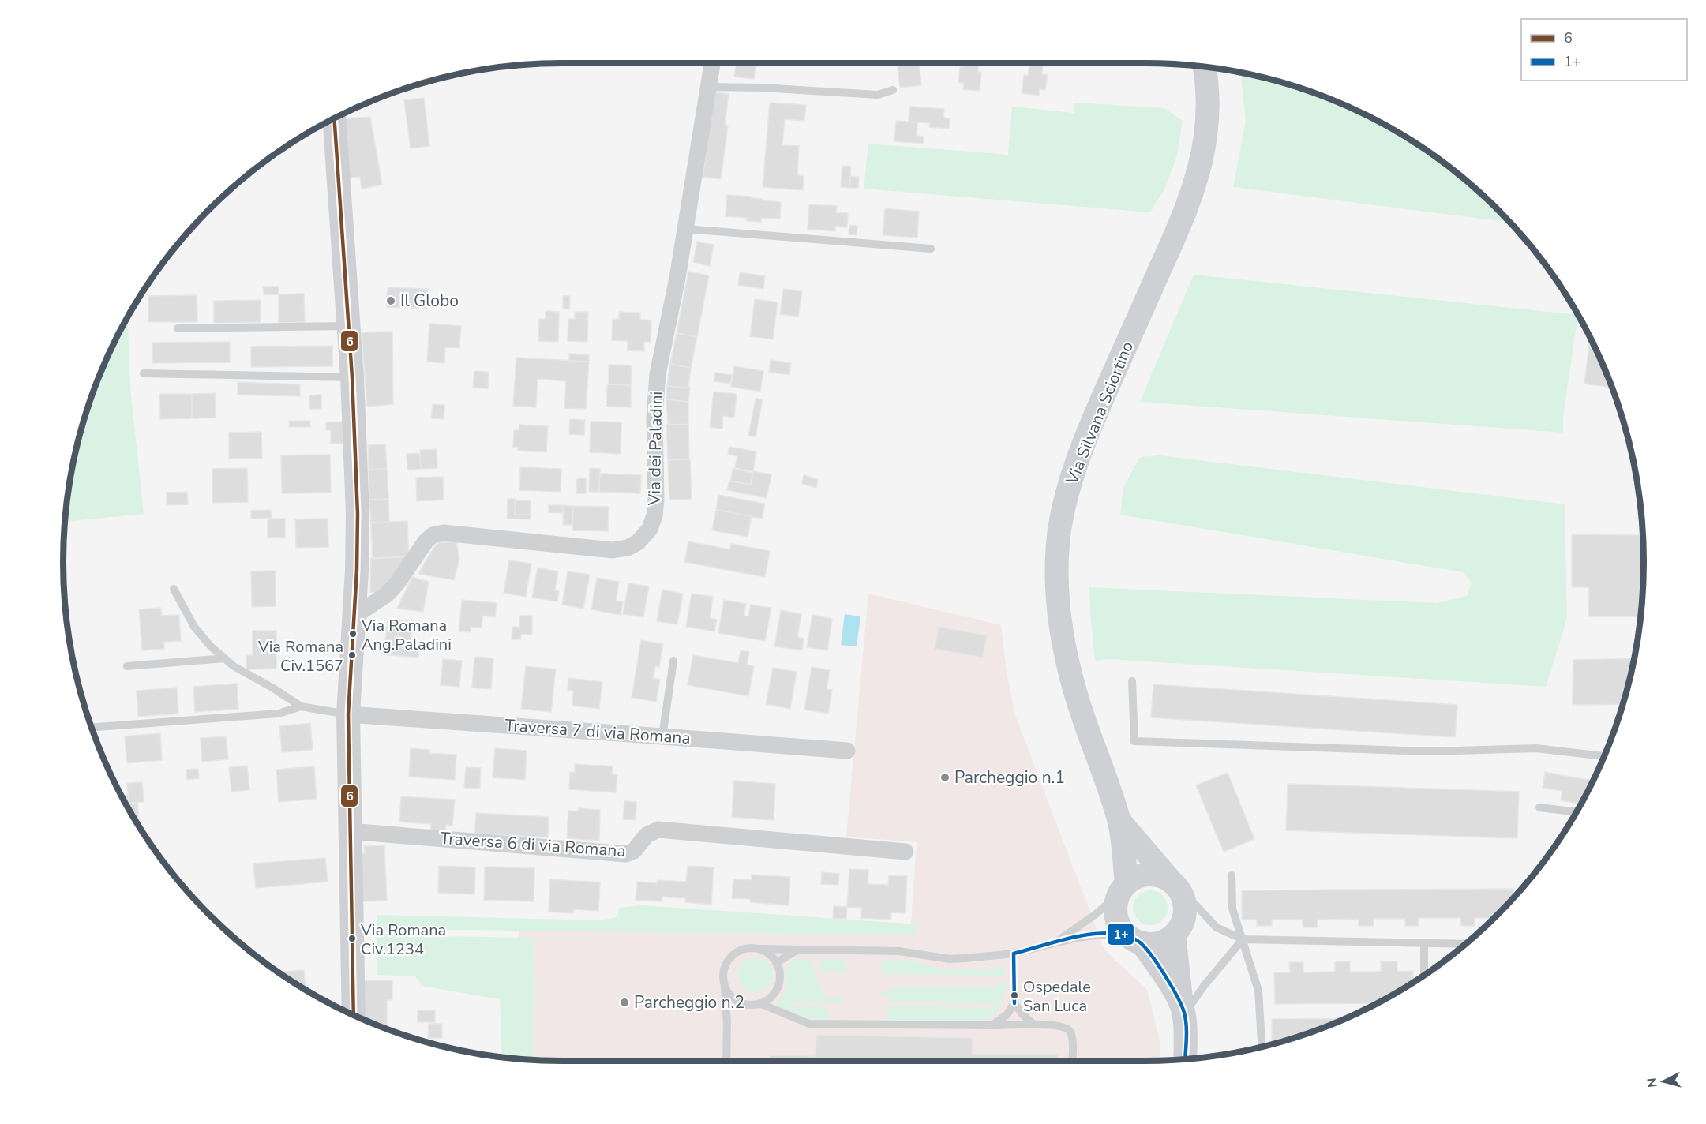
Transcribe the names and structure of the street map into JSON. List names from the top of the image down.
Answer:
{
  "streets": {
    "street": [
      "Via Silvana Sciortino",
      "Via dei Paladini",
      "Traversa 7 di via Romana",
      "Traversa 6 di via Romana"
    ]
  },
  "places": [
    "Il Globo",
    "Via Romana Ang.Paladini",
    "Via Romana Civ.1567",
    "Parcheggio n.1",
    "Via Romana Civ.1234",
    "Ospedale San Luca",
    "Parcheggio n.2"
  ],
  "lines": ["transit line 6", "transit line 1+"],
  "legend": ["6", "1+"],
  "north": "left"
}
